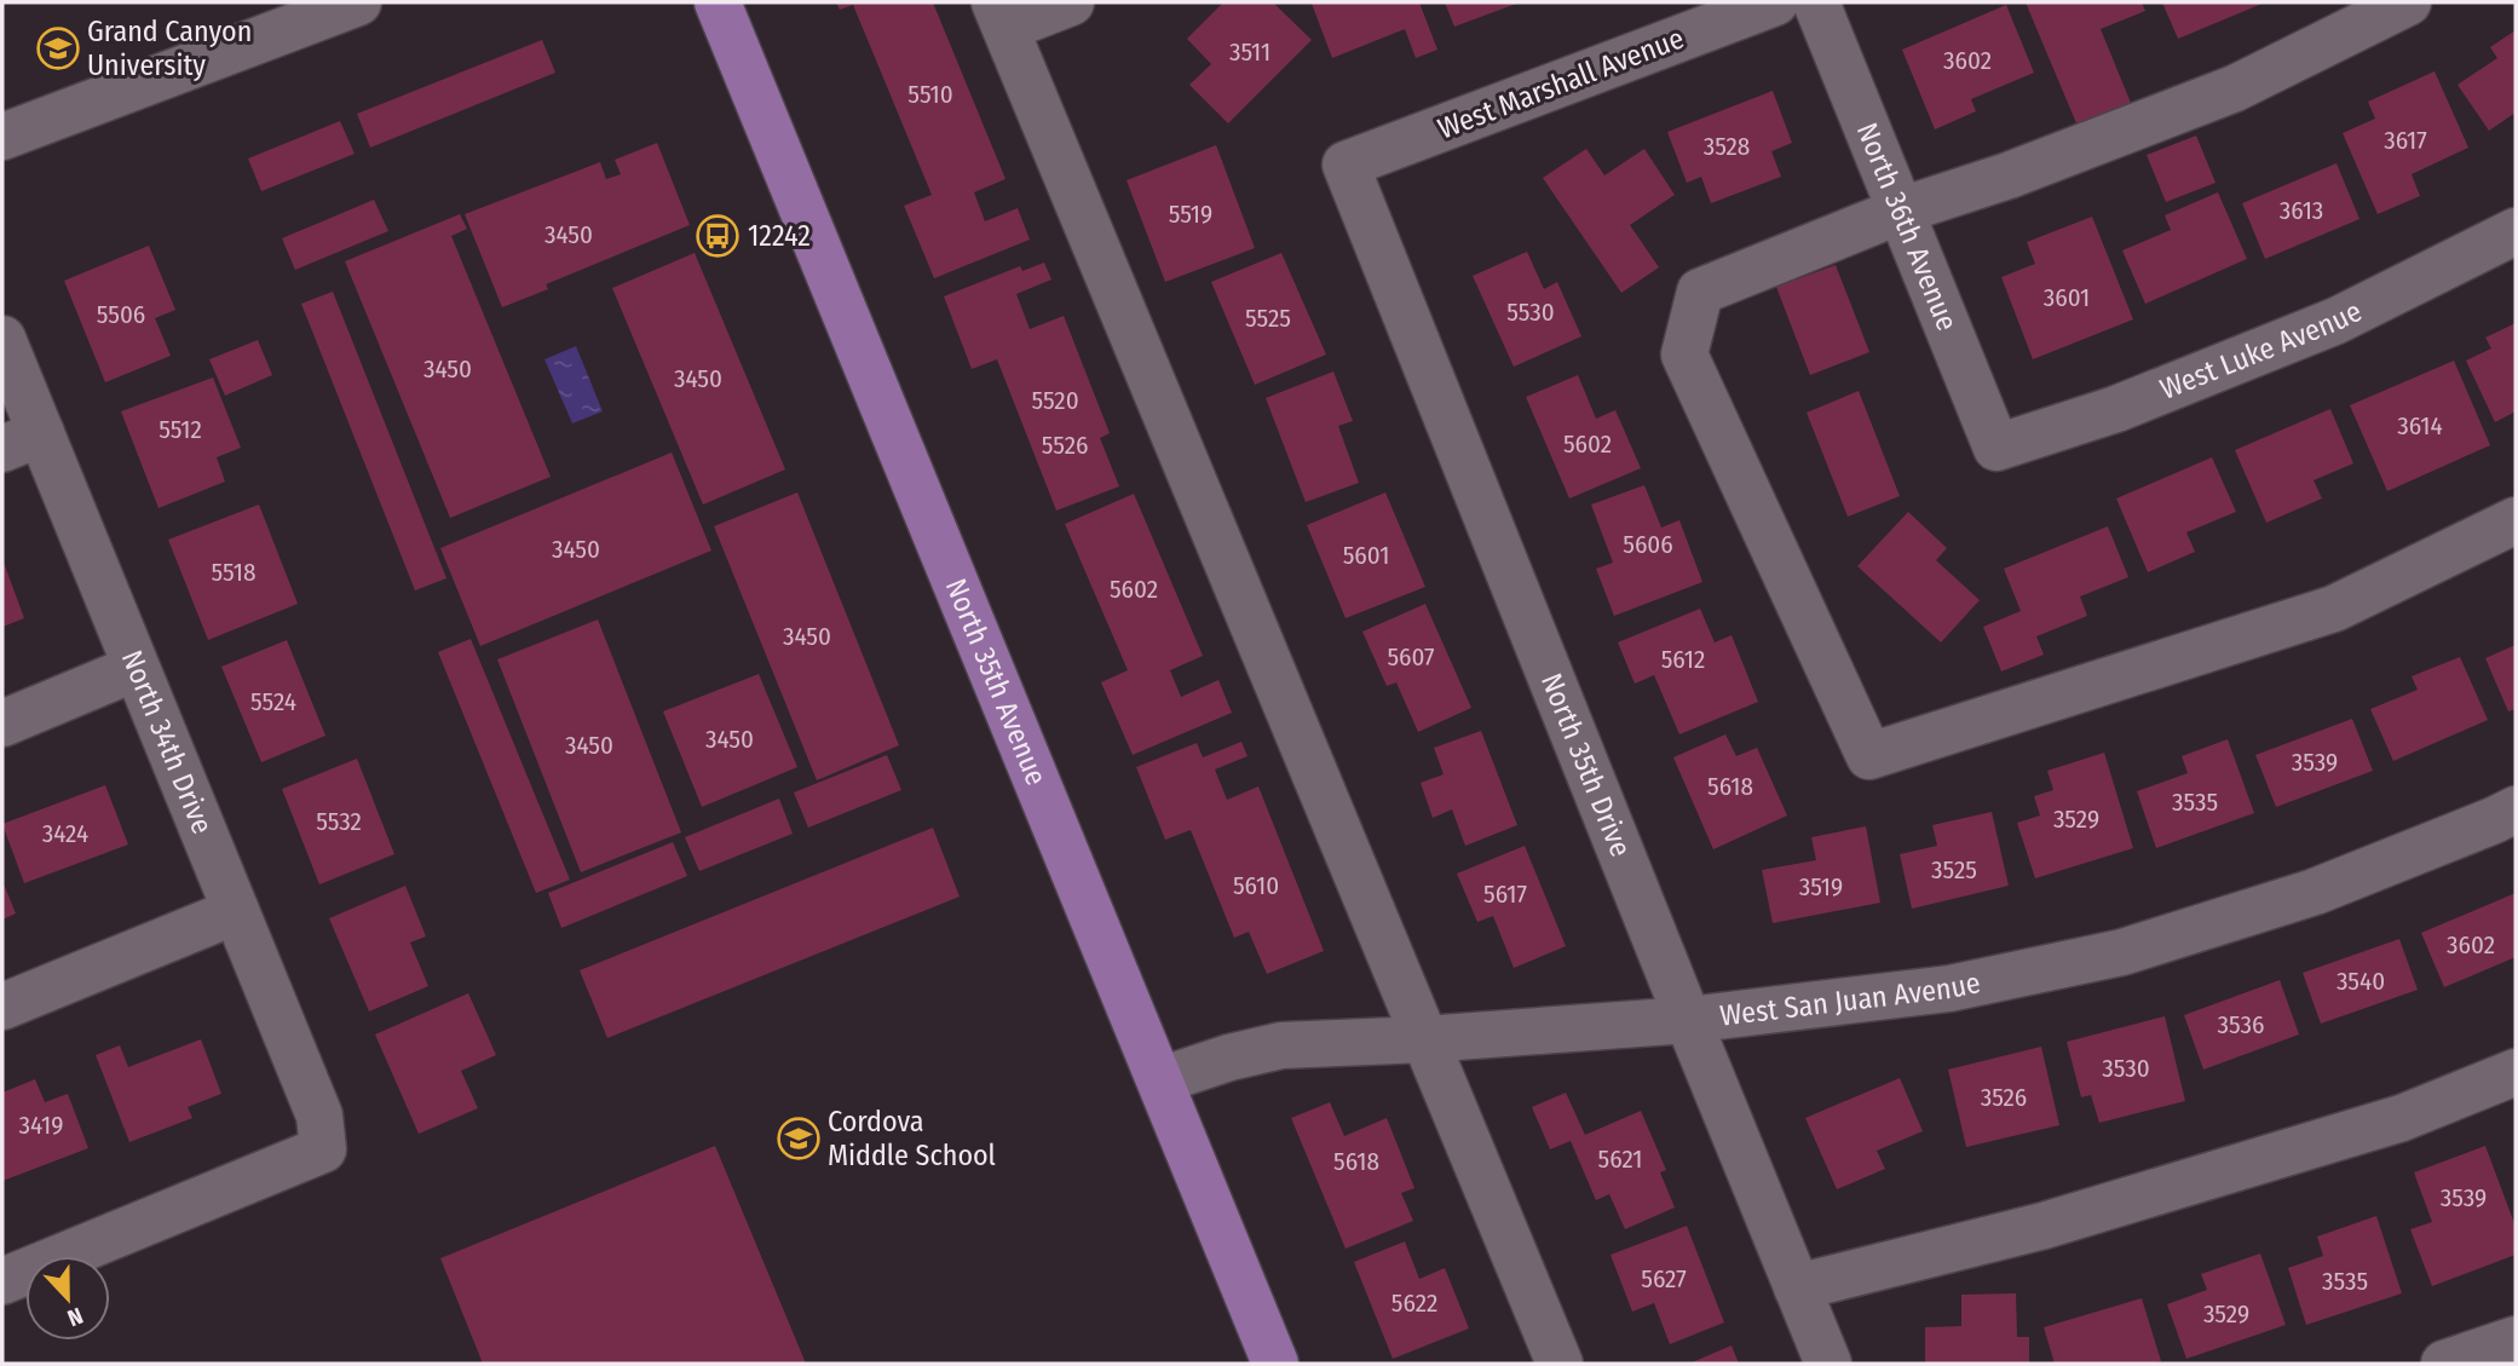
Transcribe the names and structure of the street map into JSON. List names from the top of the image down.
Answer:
{
  "streets": {
    "main road": ["North 35th Avenue"],
    "street": [
      "West Marshall Avenue",
      "North 36th Avenue",
      "West Luke Avenue",
      "North 34th Drive",
      "North 35th Drive",
      "West San Juan Avenue"
    ]
  },
  "crossings": [
    ["West Marshall Avenue", "North 35th Drive"],
    ["North 36th Avenue", "West Luke Avenue"],
    ["North 35th Avenue", "West San Juan Avenue"],
    ["North 35th Drive", "West San Juan Avenue"]
  ],
  "places": {
    "school or university": ["Grand Canyon University", "Cordova Middle School"],
    "bus stop": ["12242"]
  },
  "house_numbers": [
    "3511",
    "3602",
    "5510",
    "3617",
    "3528",
    "3613",
    "5519",
    "3450",
    "3601",
    "5530",
    "5506",
    "5525",
    "3450",
    "3450",
    "5520",
    "3614",
    "5512",
    "5602",
    "5526",
    "5606",
    "3450",
    "5601",
    "5518",
    "5602",
    "3450",
    "5607",
    "5612",
    "5524",
    "3450",
    "3450",
    "3539",
    "5618",
    "3535",
    "3529",
    "5532",
    "3424",
    "3525",
    "5610",
    "3519",
    "5617",
    "3602",
    "3540",
    "3536",
    "3530",
    "3526",
    "3419",
    "5621",
    "5618",
    "3539",
    "5627",
    "3535",
    "5622",
    "3529"
  ],
  "north": "bottom"
}
